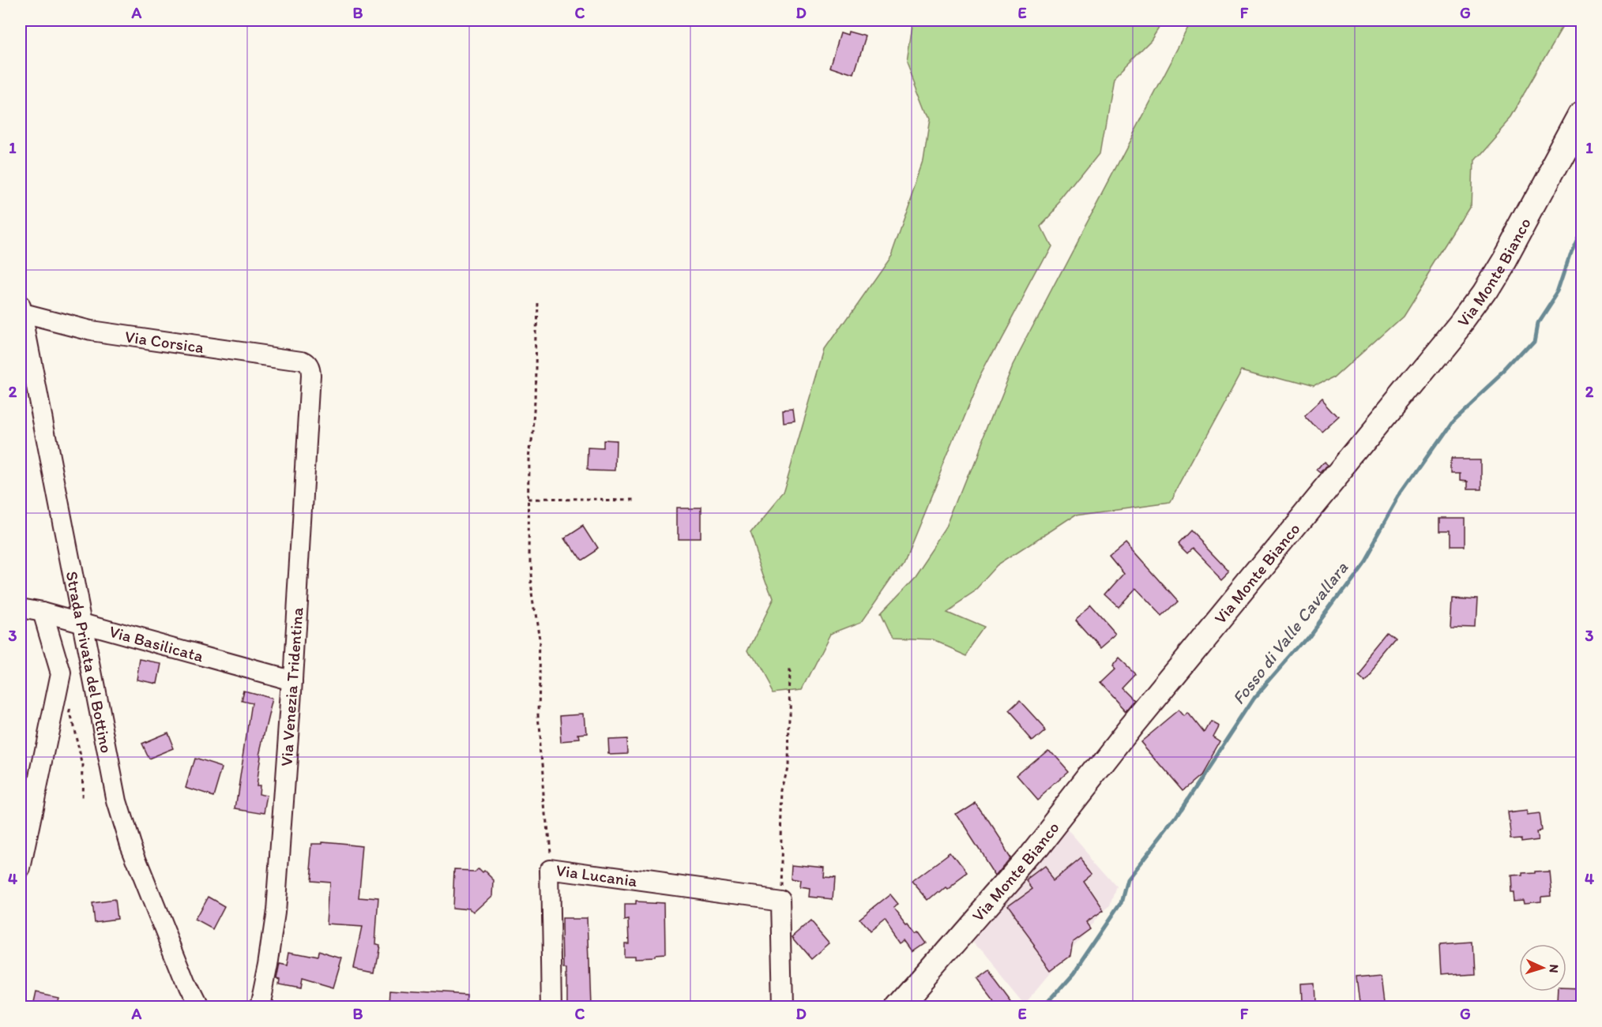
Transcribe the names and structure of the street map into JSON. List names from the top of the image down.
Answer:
{
  "streets": {
    "main road": ["Via Monte Bianco"],
    "street": [
      "Via Corsica",
      "Via Basilicata",
      "Strada Privata del Bottino",
      "Via Venezia Tridentina",
      "Via Lucania"
    ]
  },
  "crossings": [
    ["Via Corsica", "Strada Privata del Bottino"],
    ["Via Corsica", "Via Venezia Tridentina"],
    ["Via Basilicata", "Strada Privata del Bottino"],
    ["Via Basilicata", "Via Venezia Tridentina"]
  ],
  "water": ["Fosso di Valle Cavallara"],
  "north": "right",
  "grid": {
    "columns": [
      "A",
      "B",
      "C",
      "D",
      "E",
      "F",
      "G"
    ],
    "rows": [
      "1",
      "2",
      "3",
      "4"
    ]
  }
}
